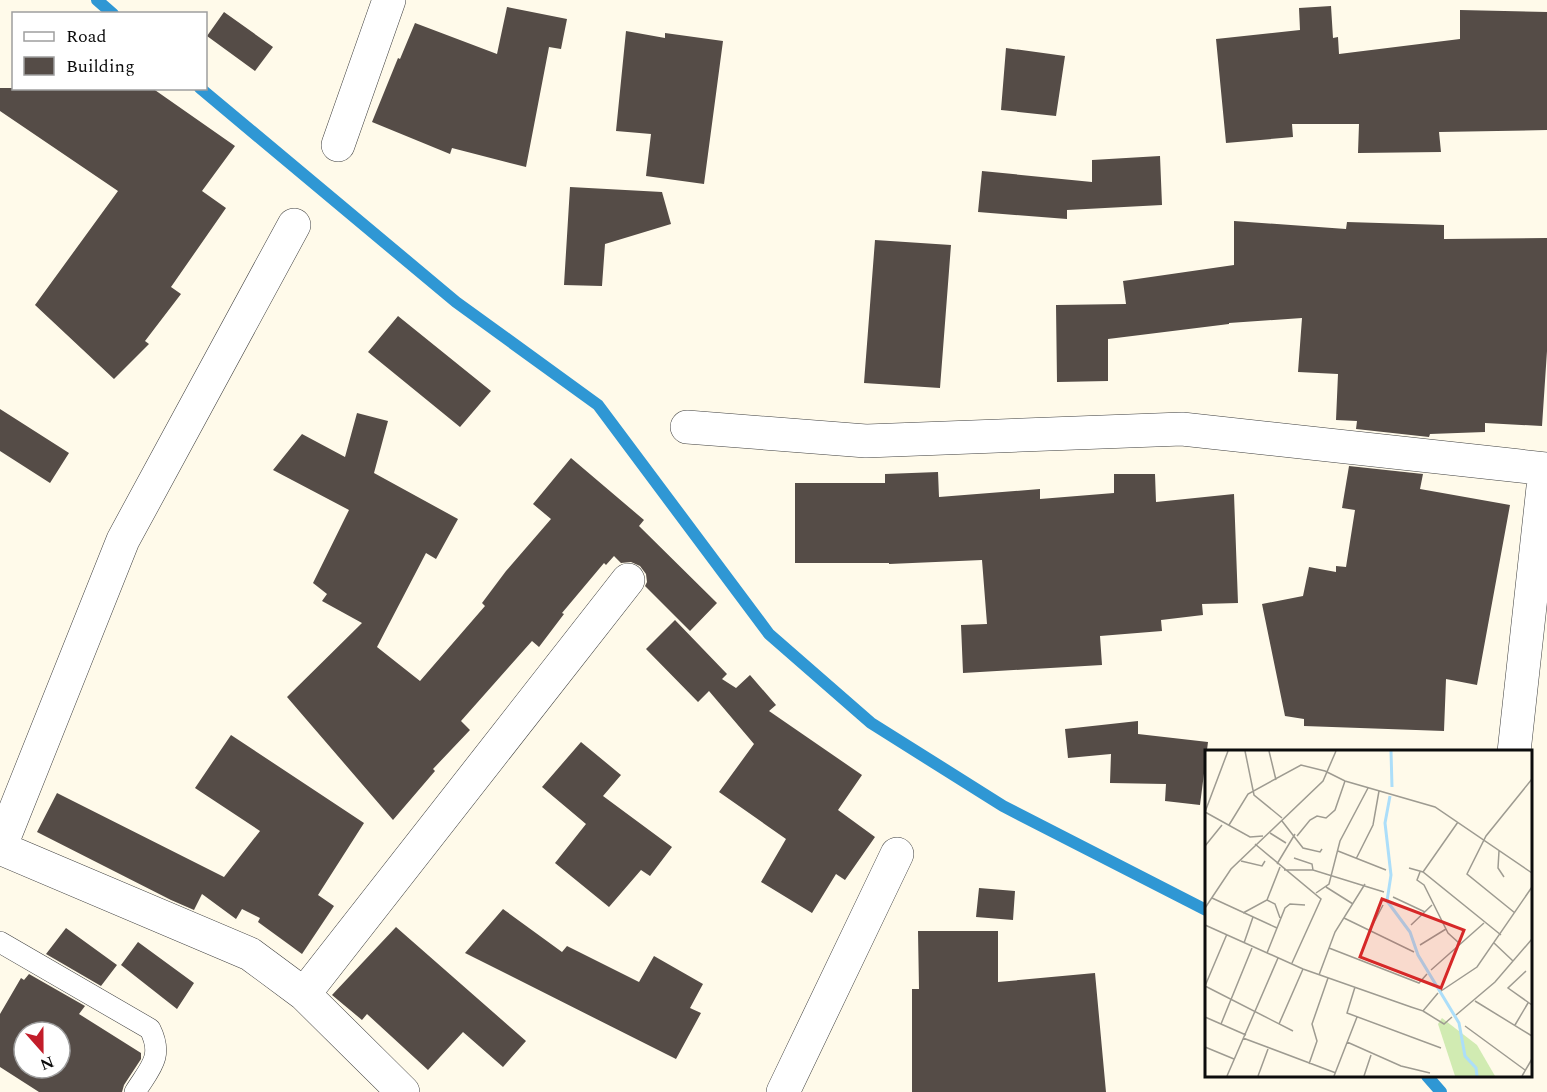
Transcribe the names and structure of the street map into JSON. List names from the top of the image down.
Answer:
{
  "legend": ["Road", "Building"],
  "north": "bottom"
}
